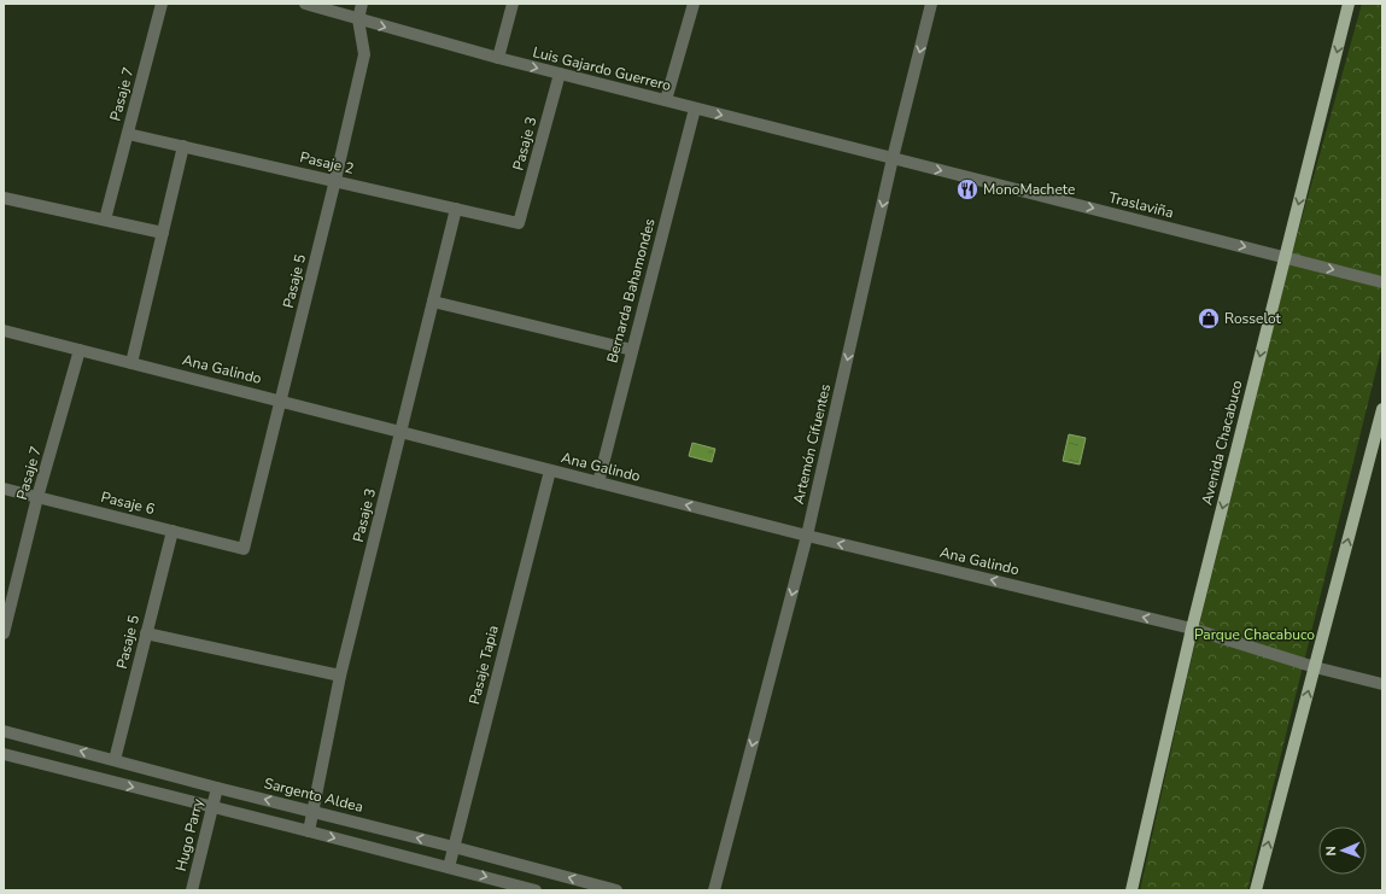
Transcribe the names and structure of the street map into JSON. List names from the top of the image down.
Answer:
{
  "streets": {
    "main road": ["Avenida Chacabuco"],
    "street": [
      "Luis Gajardo Guerrero",
      "Pasaje 7",
      "Pasaje 3",
      "Pasaje 2",
      "Traslaviña",
      "Pasaje 5",
      "Bernarda Bahamondes",
      "Ana Galindo",
      "Artemón Cifuentes",
      "Pasaje 6",
      "Pasaje Tapia",
      "Sargento Aldea",
      "Hugo Parry"
    ]
  },
  "crossings": [
    ["Luis Gajardo Guerrero", "Pasaje 3"],
    ["Luis Gajardo Guerrero", "Traslaviña"],
    ["Luis Gajardo Guerrero", "Pasaje 5"],
    ["Luis Gajardo Guerrero", "Bernarda Bahamondes"],
    ["Luis Gajardo Guerrero", "Artemón Cifuentes"],
    ["Pasaje 7", "Pasaje 2"],
    ["Pasaje 7", "Ana Galindo"],
    ["Pasaje 7", "Pasaje 6"],
    ["Pasaje 3", "Pasaje 2"],
    ["Pasaje 3", "Ana Galindo"],
    ["Pasaje 3", "Sargento Aldea"],
    ["Pasaje 2", "Pasaje 5"],
    ["Traslaviña", "Avenida Chacabuco"],
    ["Traslaviña", "Artemón Cifuentes"],
    ["Pasaje 5", "Ana Galindo"],
    ["Pasaje 5", "Pasaje 6"],
    ["Pasaje 5", "Sargento Aldea"],
    ["Bernarda Bahamondes", "Ana Galindo"],
    ["Ana Galindo", "Avenida Chacabuco"],
    ["Ana Galindo", "Artemón Cifuentes"],
    ["Ana Galindo", "Pasaje Tapia"],
    ["Pasaje Tapia", "Sargento Aldea"],
    ["Sargento Aldea", "Hugo Parry"]
  ],
  "one_way": [
    "Luis Gajardo Guerrero",
    "Traslaviña",
    "Ana Galindo",
    "Avenida Chacabuco",
    "Artemón Cifuentes"
  ],
  "parks": ["Parque Chacabuco"],
  "places": {
    "restaurant": ["MonoMachete"],
    "shop": ["Rosselot"]
  },
  "north": "left"
}
